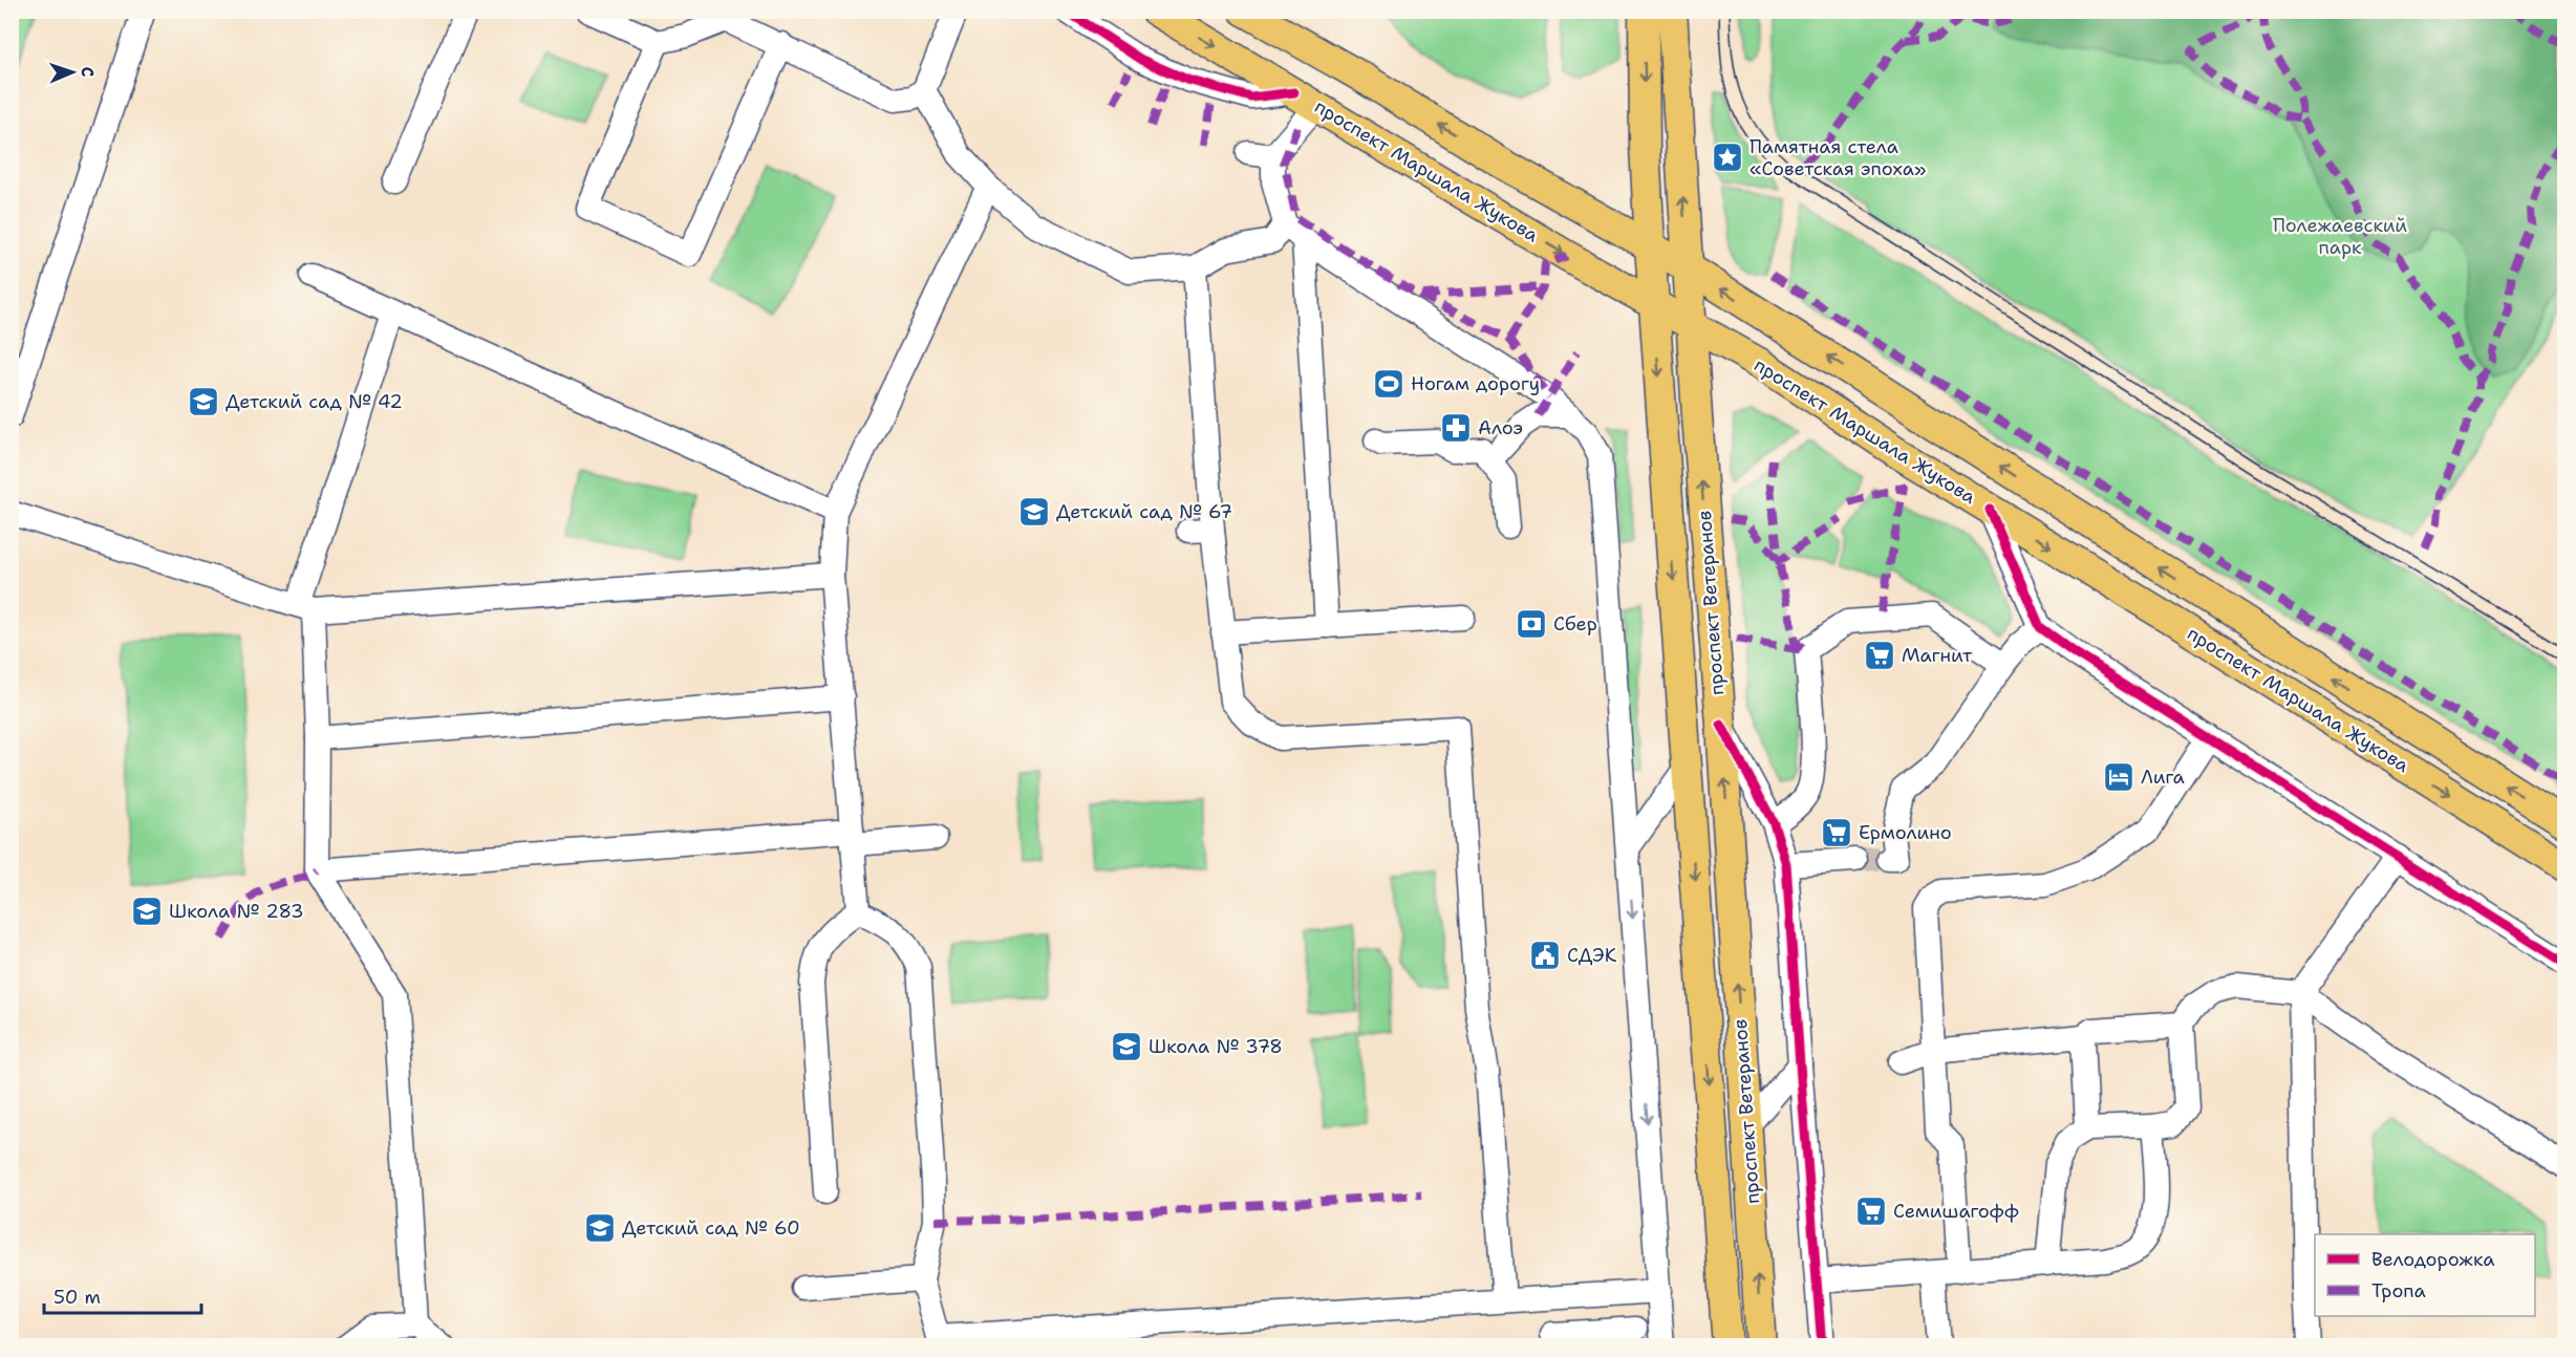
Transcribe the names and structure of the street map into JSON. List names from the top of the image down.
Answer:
{
  "streets": {
    "main road": ["проспект Маршала Жукова", "проспект Ветеранов"]
  },
  "crossings": [
    ["проспект Маршала Жукова", "проспект Ветеранов"]
  ],
  "parks": ["Полежаевский парк"],
  "places": {
    "place": ["Памятная стела «Советская эпоха»"],
    "sports": ["Ногам дорогу"],
    "school or university": [
      "Детский сад № 42",
      "Детский сад № 67",
      "Школа № 283",
      "Школа № 378",
      "Детский сад № 60"
    ],
    "pharmacy": ["Алоэ"],
    "bank": ["Сбер"],
    "supermarket": ["Магнит", "Ермолино", "Семишагофф"],
    "hotel": ["Лига"],
    "public building": ["СДЭК"]
  },
  "legend": ["Велодорожка", "Тропа"],
  "scale_bar": "50 m",
  "north": "right"
}
